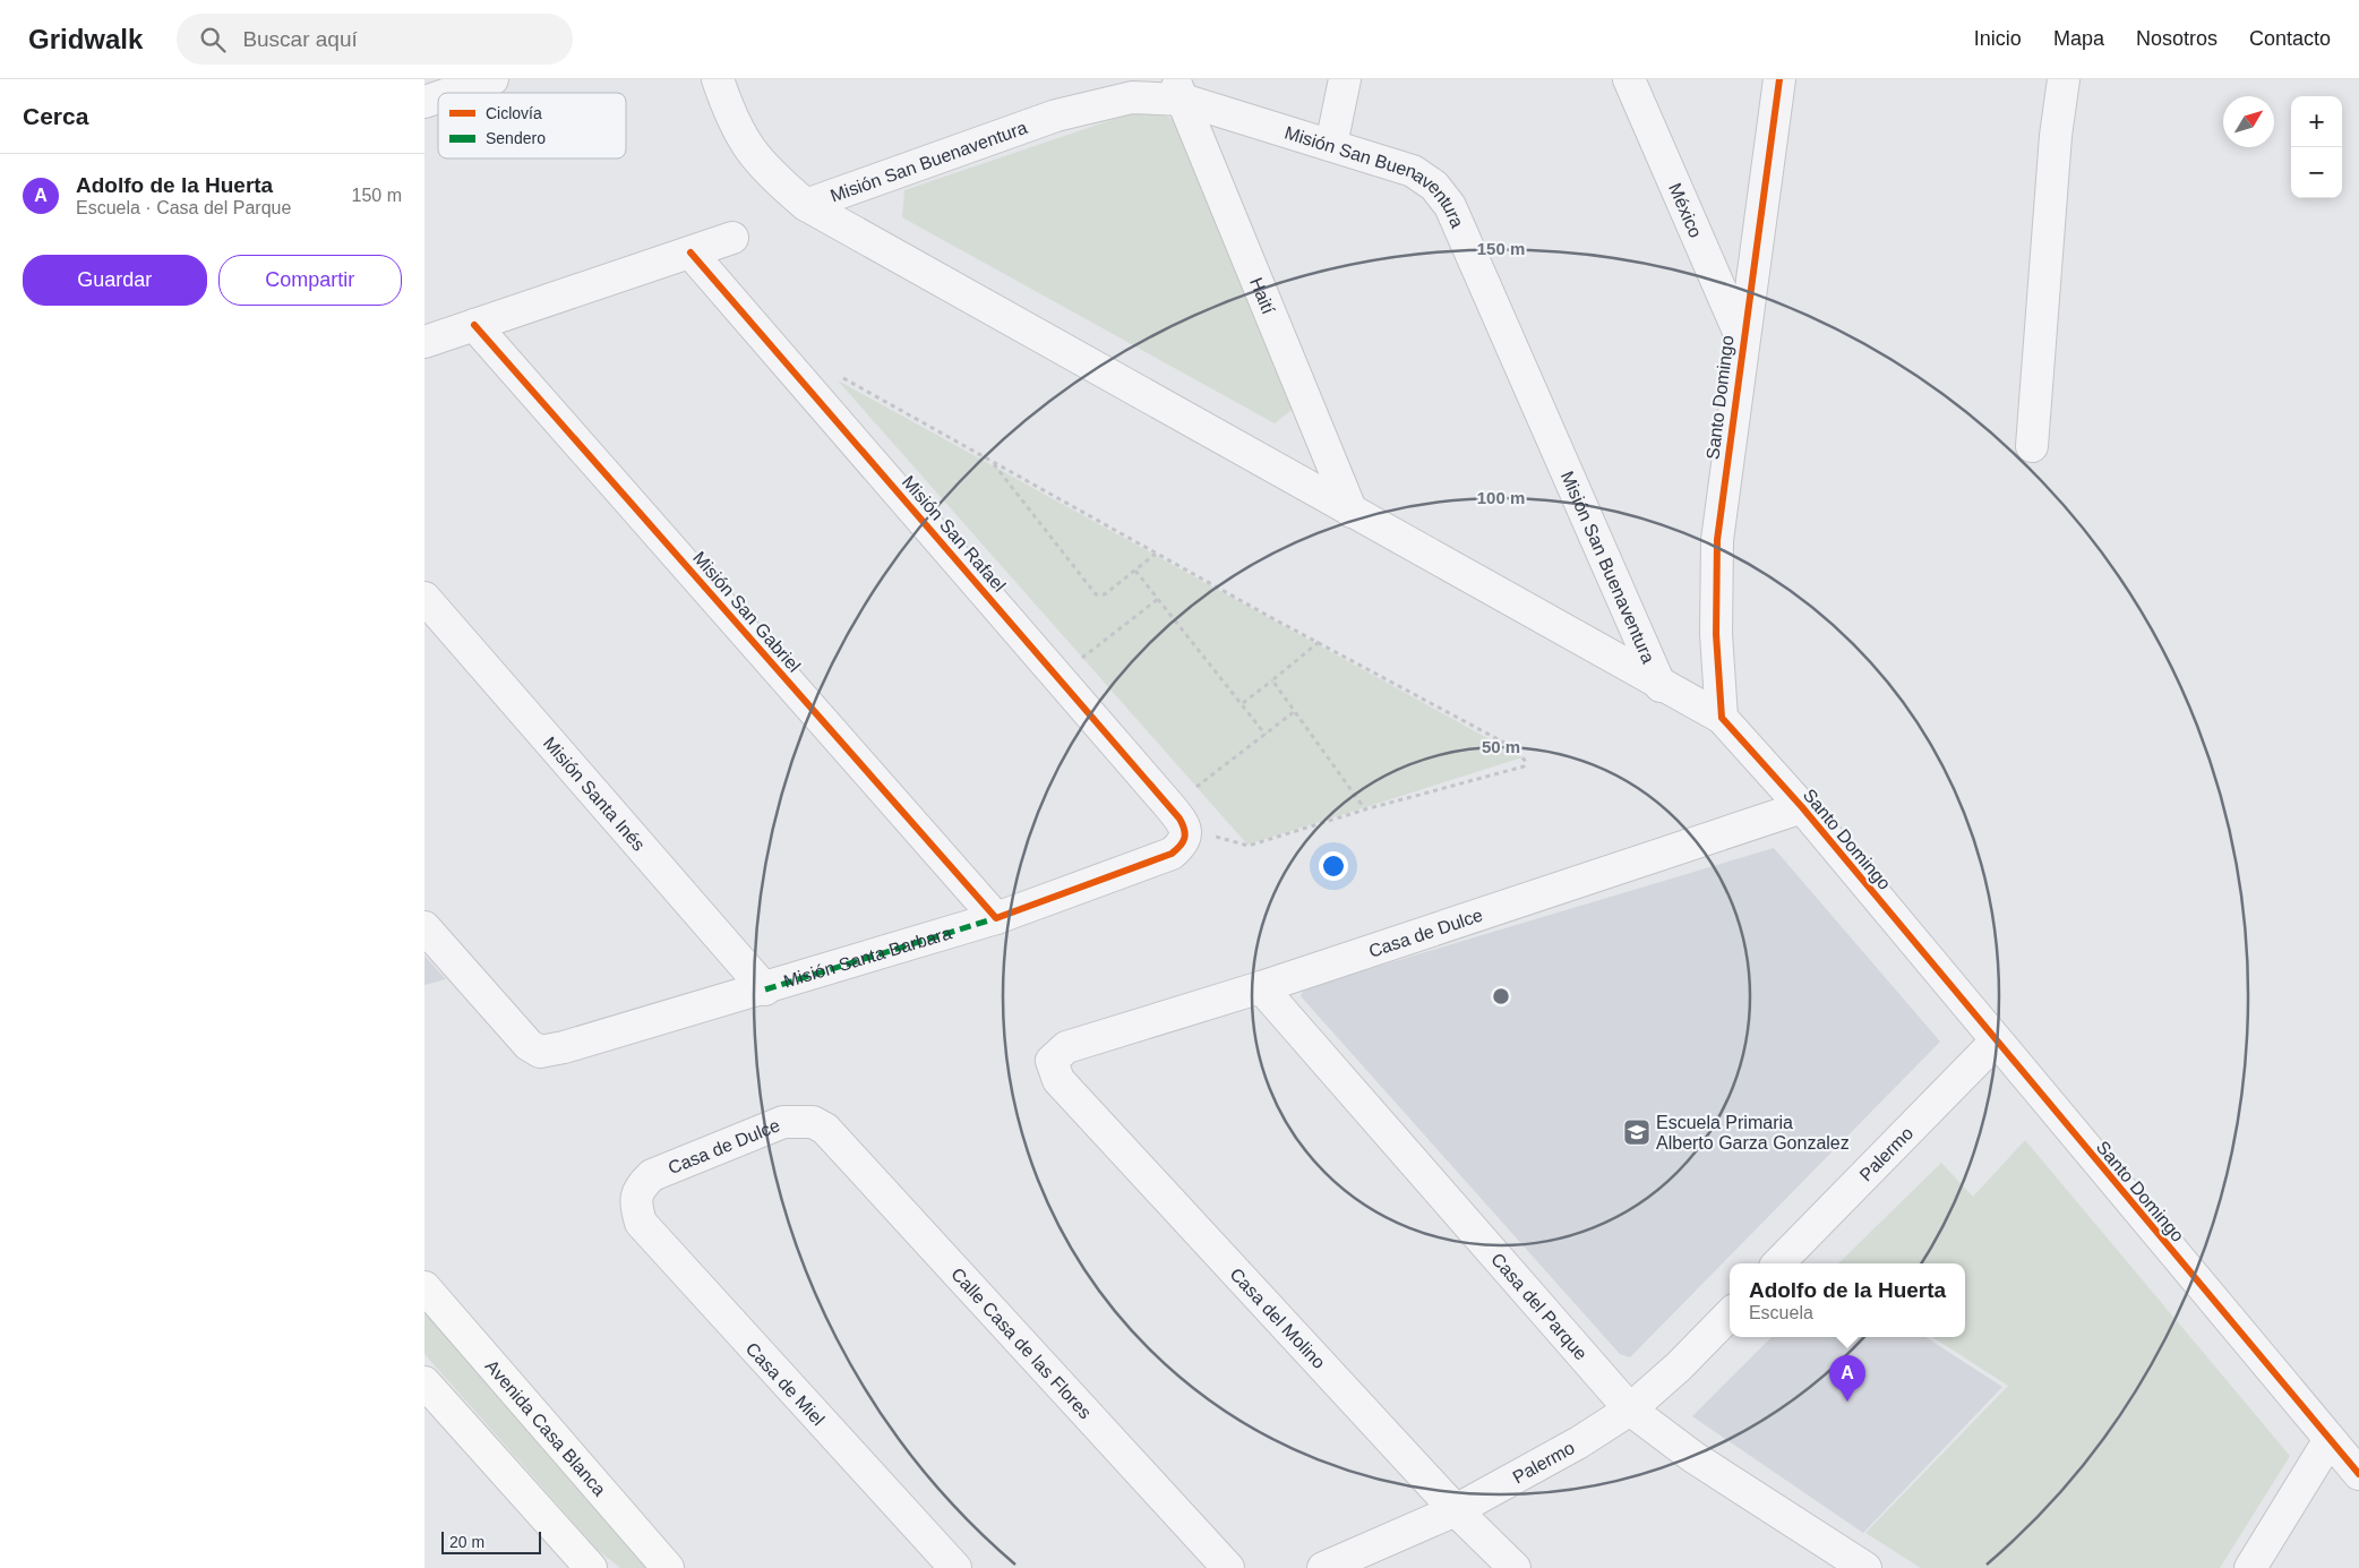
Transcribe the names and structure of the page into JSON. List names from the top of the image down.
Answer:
{
  "streets": {
    "street": [
      "Misión San Buenaventura",
      "México",
      "Haití",
      "Santo Domingo",
      "Misión San Rafael",
      "Misión San Gabriel",
      "Misión Santa Inés",
      "Casa de Dulce",
      "Misión Santa Barbara",
      "Palermo",
      "Casa del Parque",
      "Casa del Molino",
      "Calle Casa de las Flores",
      "Casa de Miel",
      "Avenida Casa Blanca"
    ]
  },
  "crossings": [
    ["Misión San Buenaventura", "Haití"],
    ["México", "Santo Domingo"],
    ["Santo Domingo", "Casa de Dulce"],
    ["Santo Domingo", "Palermo"],
    ["Misión San Rafael", "Misión Santa Barbara"],
    ["Misión San Gabriel", "Misión Santa Barbara"],
    ["Misión Santa Inés", "Misión Santa Barbara"],
    ["Casa de Dulce", "Casa del Parque"],
    ["Casa de Dulce", "Casa del Molino"],
    ["Casa de Dulce", "Calle Casa de las Flores"],
    ["Casa de Dulce", "Casa de Miel"],
    ["Palermo", "Casa del Parque"],
    ["Palermo", "Casa del Molino"]
  ],
  "places": {
    "school or university": ["Escuela Primaria Alberto Garza Gonzalez"]
  },
  "legend": ["Ciclovía", "Sendero"],
  "scale_bar": "20 m",
  "north": "top right",
  "page": {
    "header": "Gridwalk",
    "search": "Buscar aquí",
    "nav": [
      "Inicio",
      "Mapa",
      "Nosotros",
      "Contacto"
    ],
    "heading": "Cerca",
    "map_buttons": ["+", "−"],
    "list": [
      {
        "mark": "A",
        "name": "Adolfo de la Huerta",
        "note": "Escuela · Casa del Parque",
        "value": "150 m"
      }
    ],
    "buttons": ["Guardar", "Compartir"],
    "popup": ["Adolfo de la Huerta", "Escuela"],
    "pins": "A",
    "scale": "20 m"
  },
  "rings": ["150 m", "100 m", "50 m"]
}
